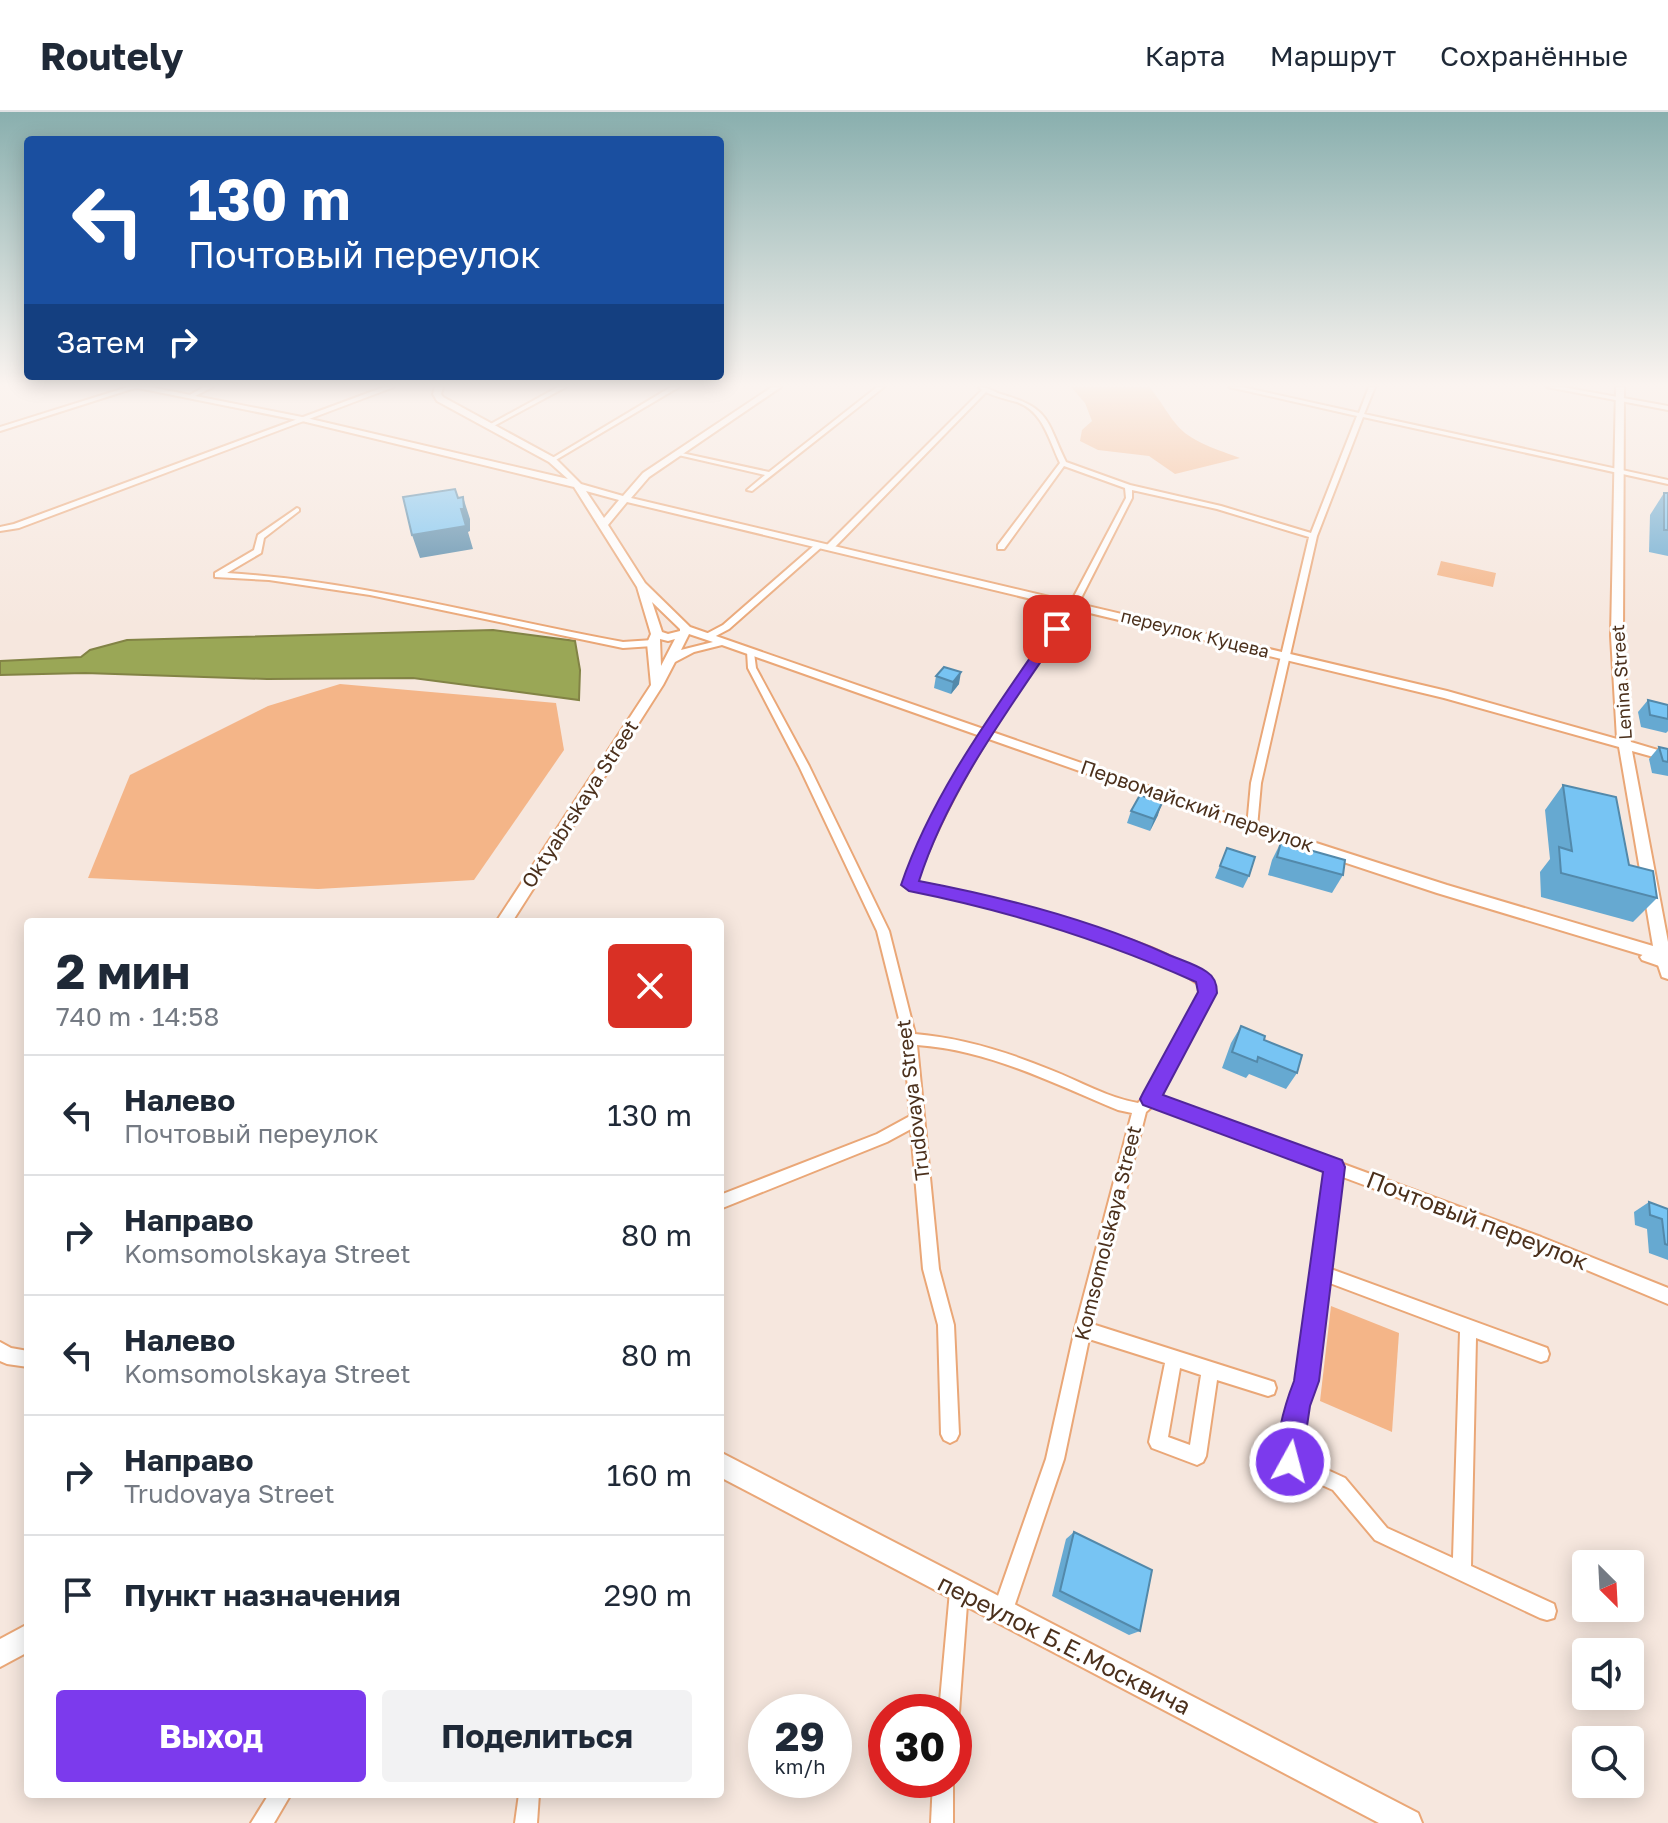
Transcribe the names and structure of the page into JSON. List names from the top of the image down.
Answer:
{
  "streets": {
    "street": [
      "переулок Куцева",
      "Lenina Street",
      "Oktyabrskaya Street",
      "Первомайский переулок",
      "Trudovaya Street",
      "Почтовый переулок",
      "Komsomolskaya Street",
      "переулок Б.Е.Москвича"
    ]
  },
  "crossings": [
    ["переулок Куцева", "Lenina Street"],
    ["Lenina Street", "Первомайский переулок"],
    ["Oktyabrskaya Street", "Первомайский переулок"],
    ["Первомайский переулок", "Trudovaya Street"],
    ["Первомайский переулок", "Komsomolskaya Street"],
    ["Trudovaya Street", "Почтовый переулок"],
    ["Почтовый переулок", "Komsomolskaya Street"],
    ["Komsomolskaya Street", "переулок Б.Е.Москвича"]
  ],
  "north": "bottom right",
  "page": {
    "header": "Routely",
    "nav": ["Карта", "Маршрут", "Сохранённые"],
    "turn": ["130 m", "Почтовый переулок"],
    "then": "Затем",
    "heading": ["2 мин", "740 m · 14:58"],
    "list": [
      {
        "name": "Налево",
        "note": "Почтовый переулок",
        "value": "130 m"
      },
      {
        "name": "Направо",
        "note": "Komsomolskaya Street",
        "value": "80 m"
      },
      {
        "name": "Налево",
        "note": "Komsomolskaya Street",
        "value": "80 m"
      },
      {
        "name": "Направо",
        "note": "Trudovaya Street",
        "value": "160 m"
      },
      {
        "name": "Пункт назначения",
        "value": "290 m"
      }
    ],
    "buttons": ["Выход", "Поделиться"],
    "speed": "29 km/h",
    "limit": "30"
  }
}
